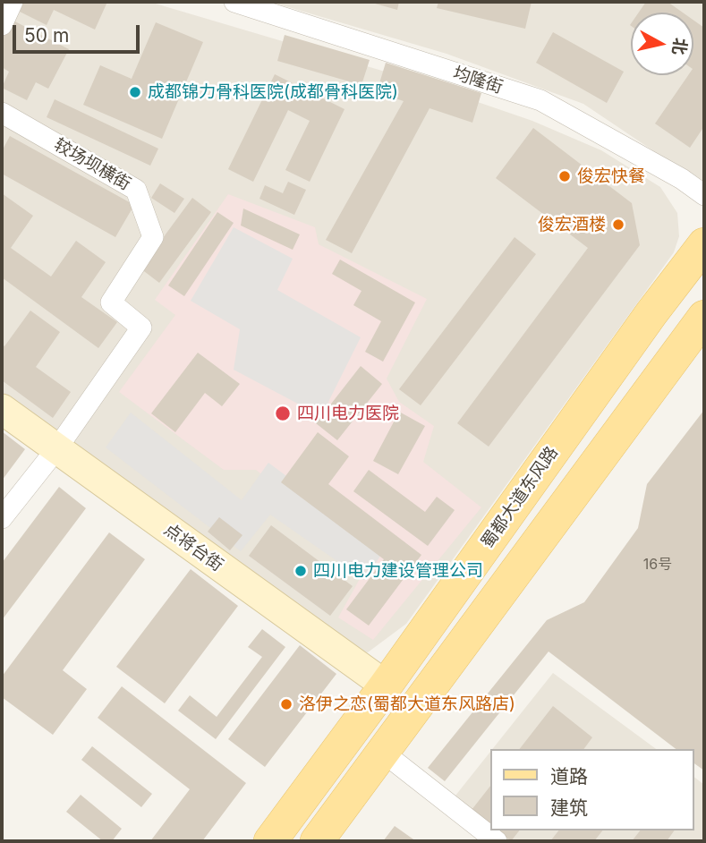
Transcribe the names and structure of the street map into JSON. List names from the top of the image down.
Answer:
{
  "streets": {
    "main road": ["蜀都大道东风路"],
    "street": ["均隆街", "较场坝横街", "点将台街"]
  },
  "crossings": [
    ["较场坝横街", "点将台街"],
    ["蜀都大道东风路", "点将台街"]
  ],
  "places": [
    "成都锦力骨科医院(成都骨科医院)",
    "俊宏快餐",
    "俊宏酒楼",
    "四川电力医院",
    "四川电力建设管理公司",
    "洛伊之恋(蜀都大道东风路店)"
  ],
  "house_numbers": ["16号"],
  "legend": ["道路", "建筑"],
  "scale_bar": "50 m",
  "north": "right"
}
